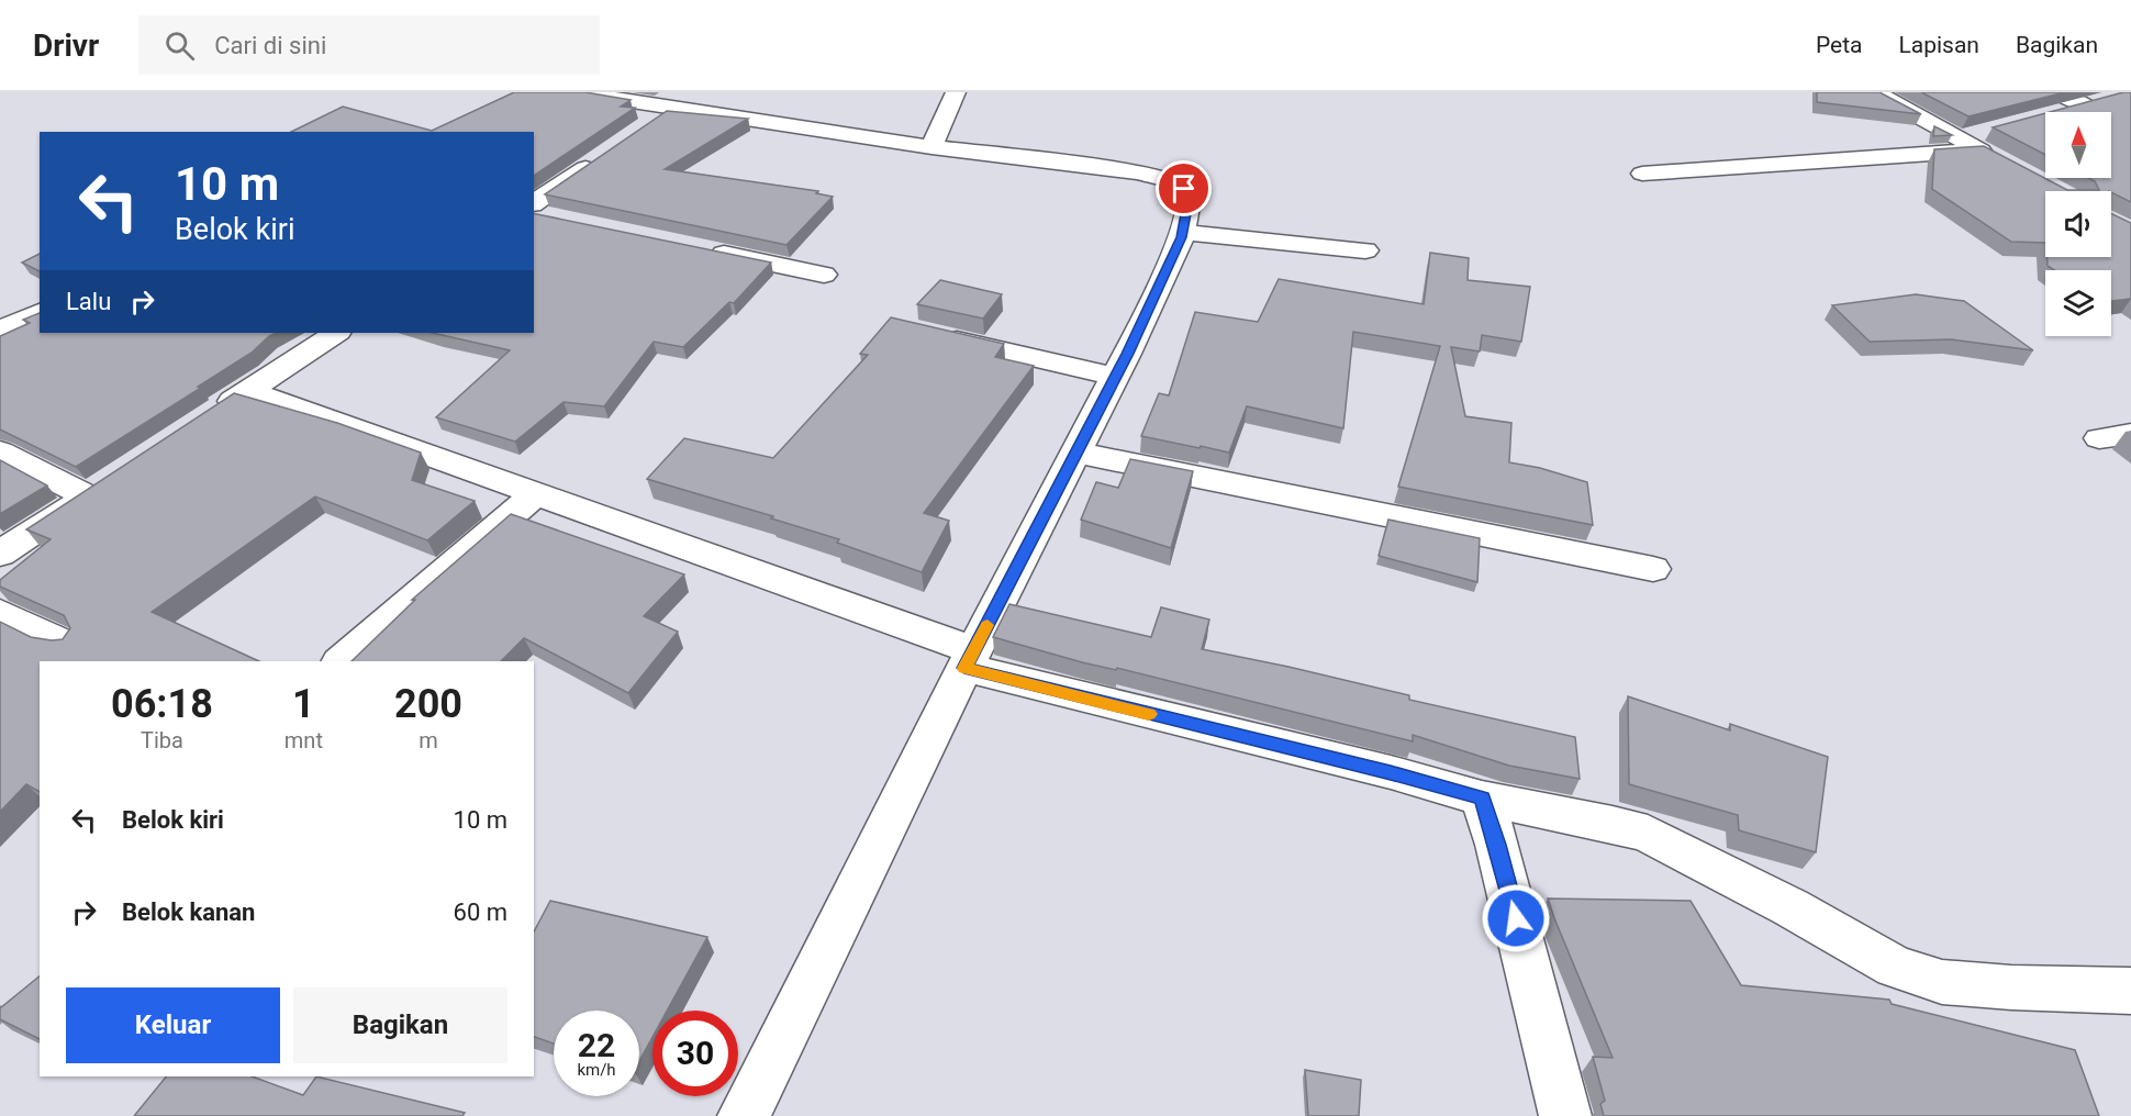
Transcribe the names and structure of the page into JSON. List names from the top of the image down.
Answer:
{
  "north": "top",
  "page": {
    "header": "Drivr",
    "search": "Cari di sini",
    "nav": ["Peta", "Lapisan", "Bagikan"],
    "turn": ["10 m", "Belok kiri"],
    "then": "Lalu",
    "eta": [
      "06:18",
      "Tiba",
      "1",
      "mnt",
      "200",
      "m"
    ],
    "list": [
      {
        "name": "Belok kiri",
        "value": "10 m"
      },
      {
        "name": "Belok kanan",
        "value": "60 m"
      }
    ],
    "buttons": ["Keluar", "Bagikan"],
    "speed": "22 km/h",
    "limit": "30"
  }
}
